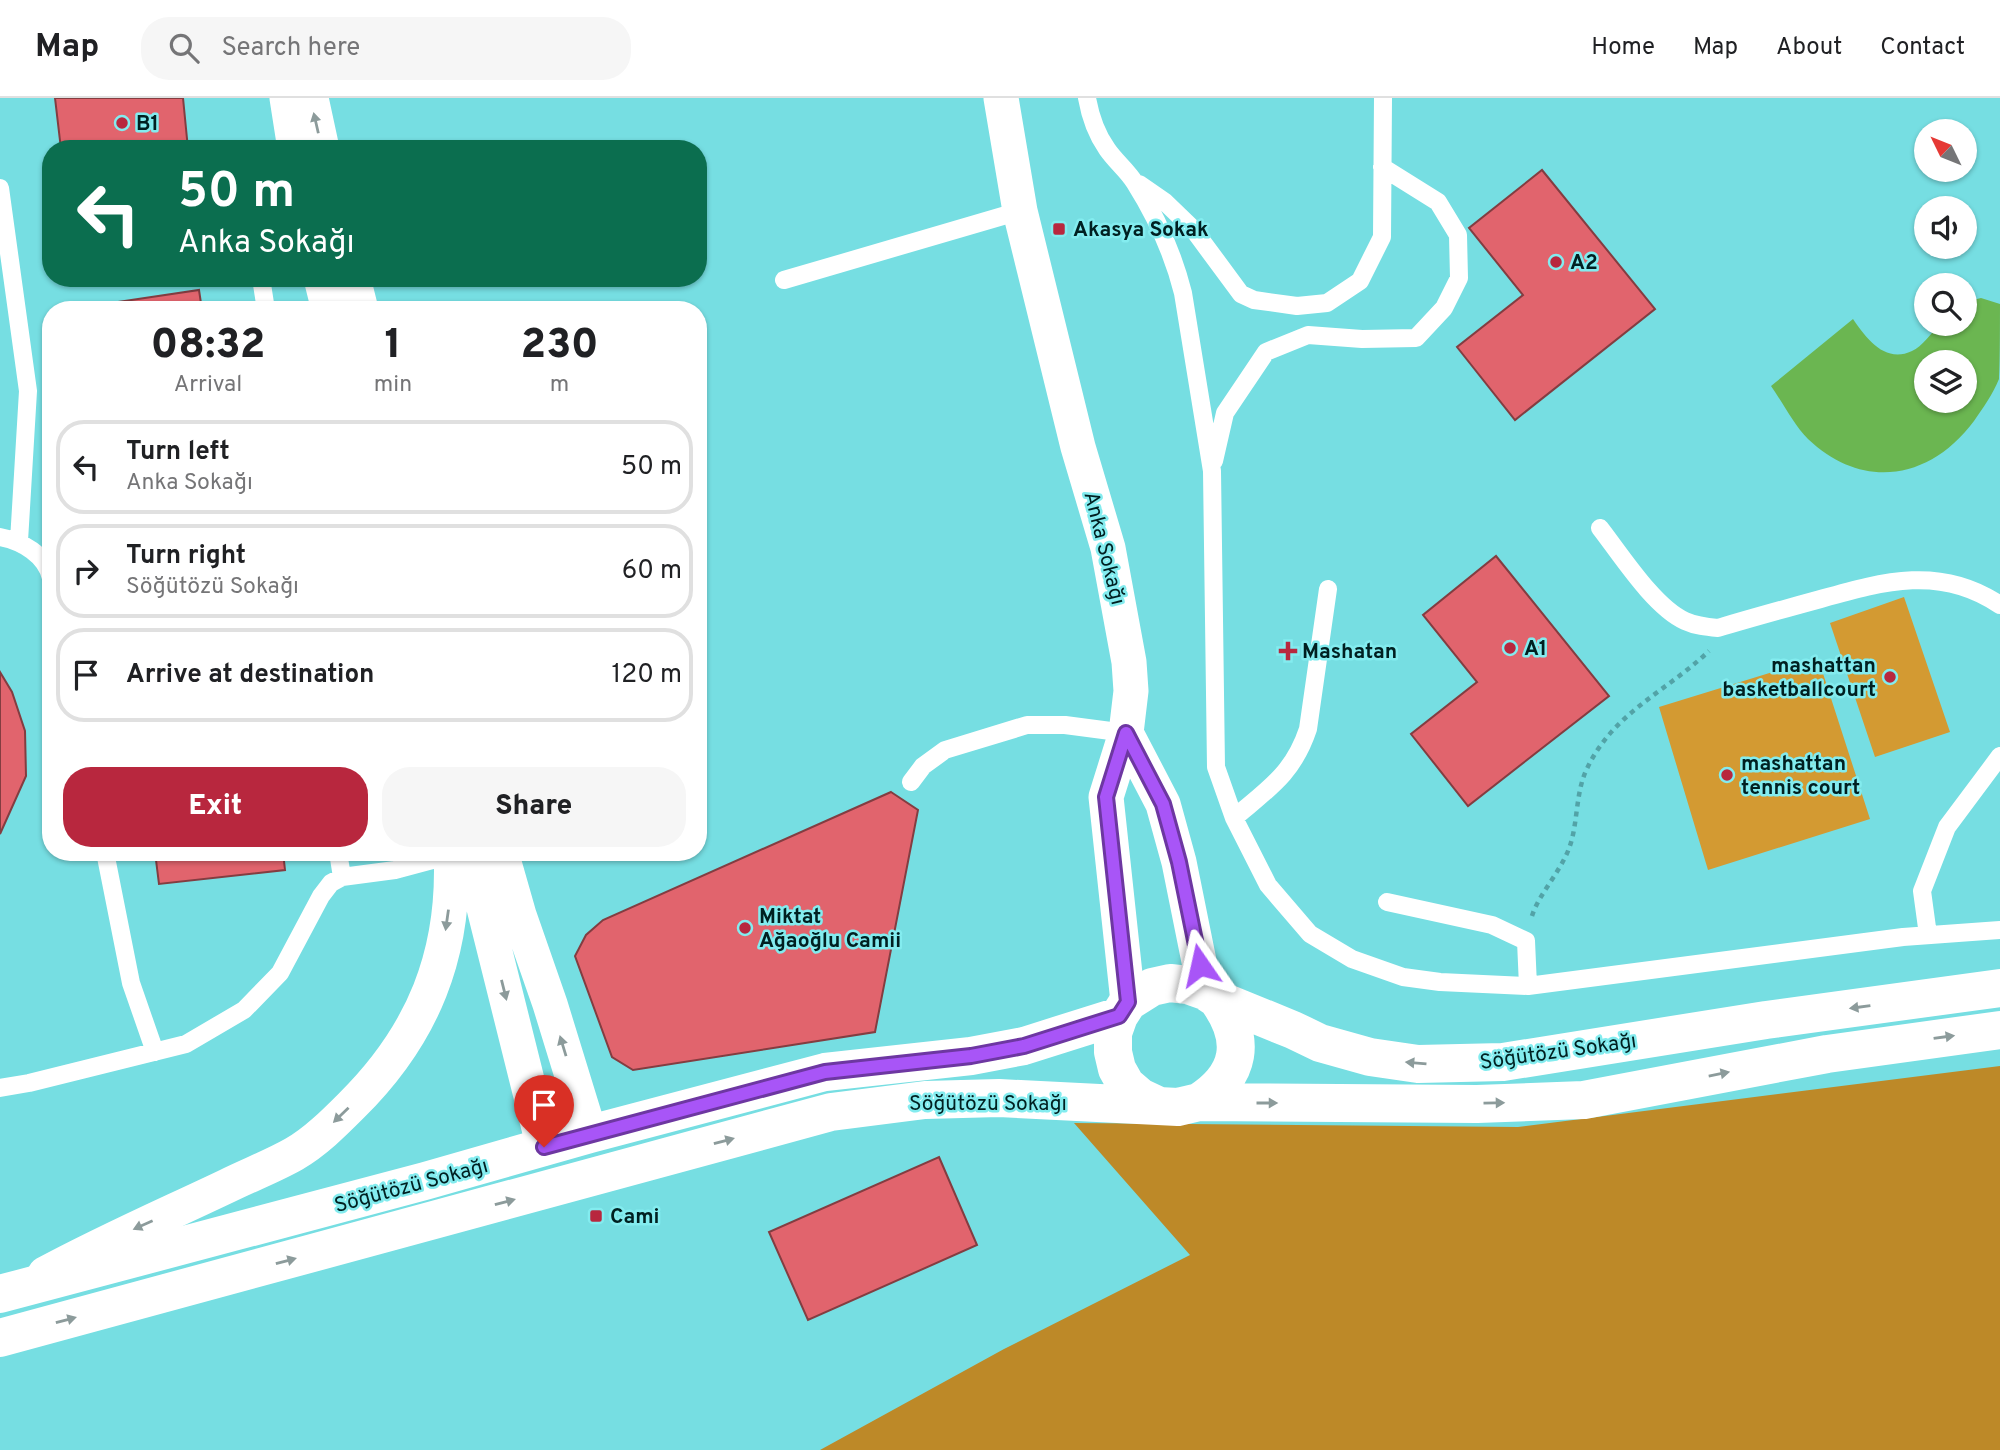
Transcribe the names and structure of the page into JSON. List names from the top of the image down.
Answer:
{
  "streets": {
    "street": ["Anka Sokağı", "Söğütözü Sokağı"]
  },
  "crossings": [
    ["Anka Sokağı", "Söğütözü Sokağı"]
  ],
  "places": {
    "other": [
      "B1",
      "A2",
      "A1",
      "mashattan basketballcourt",
      "mashattan tennis court",
      "Miktat Ağaoğlu Camii"
    ],
    "transit": ["Akasya Sokak", "Cami"],
    "health": ["Mashatan"]
  },
  "north": "top left",
  "page": {
    "header": "Map",
    "search": "Search here",
    "nav": [
      "Home",
      "Map",
      "About",
      "Contact"
    ],
    "turn": ["50 m", "Anka Sokağı"],
    "eta": [
      "08:32",
      "Arrival",
      "1",
      "min",
      "230",
      "m"
    ],
    "list": [
      {
        "name": "Turn left",
        "note": "Anka Sokağı",
        "value": "50 m"
      },
      {
        "name": "Turn right",
        "note": "Söğütözü Sokağı",
        "value": "60 m"
      },
      {
        "name": "Arrive at destination",
        "value": "120 m"
      }
    ],
    "buttons": ["Exit", "Share"]
  }
}
